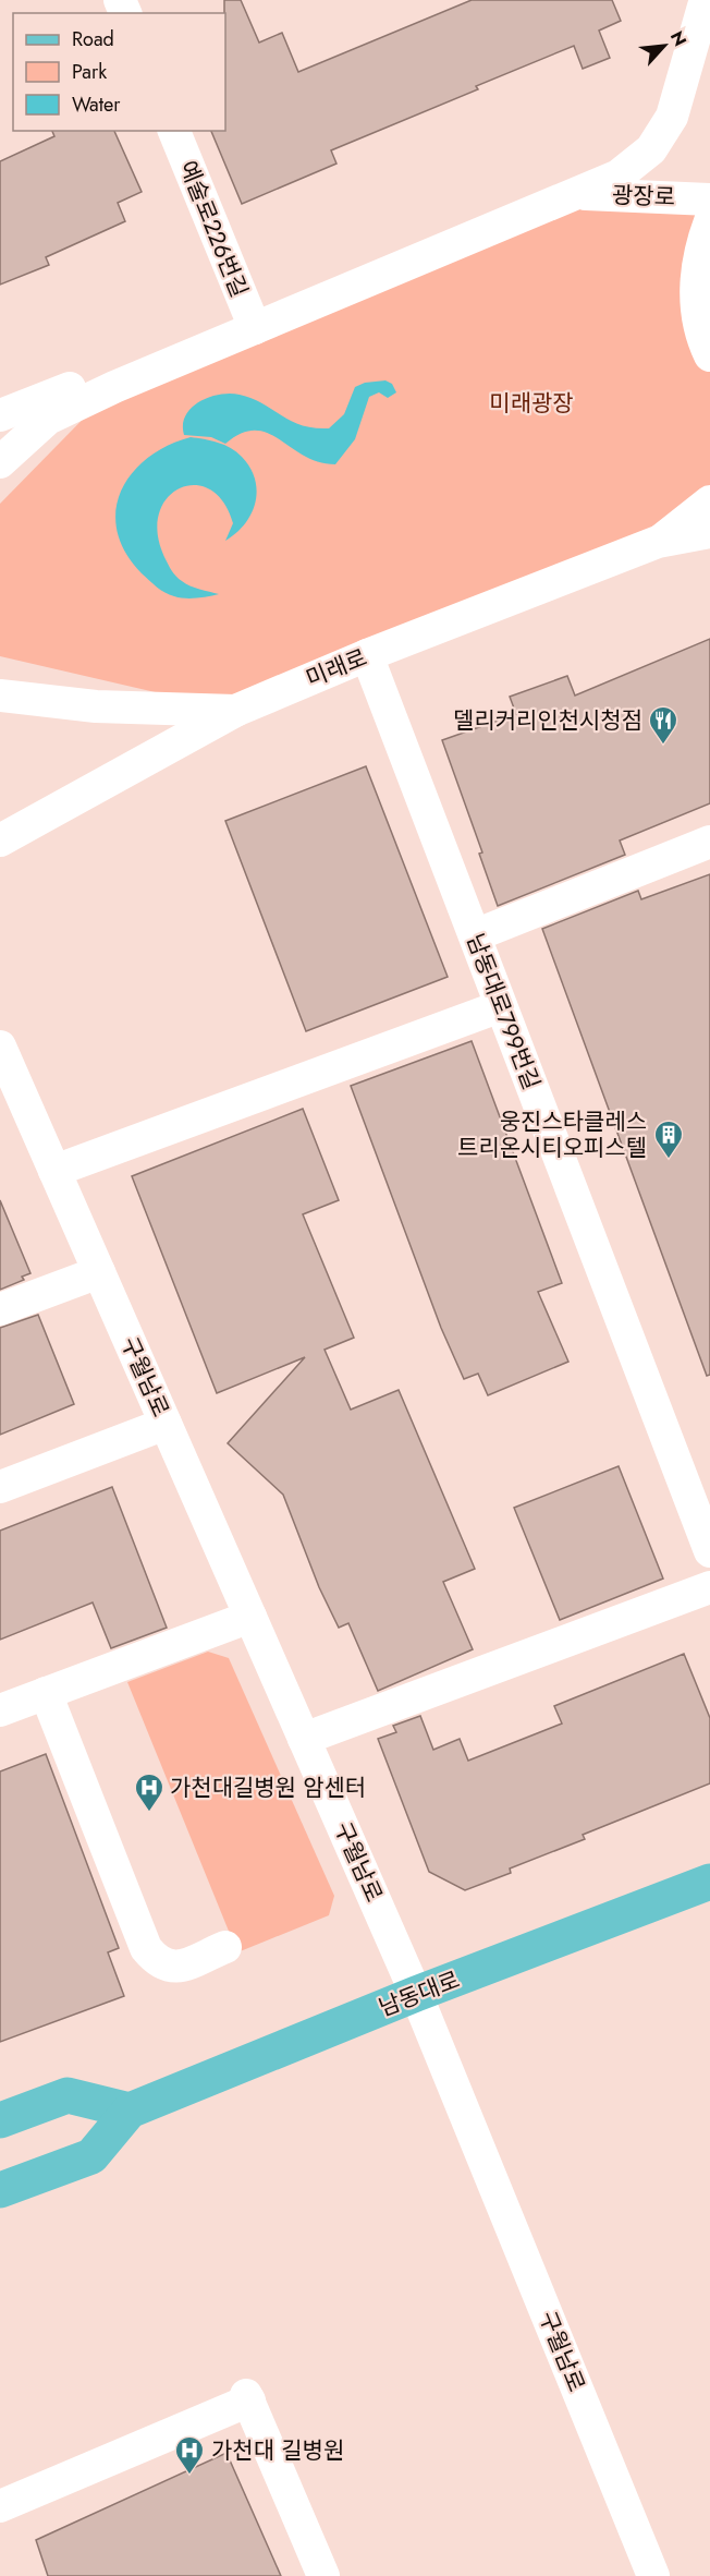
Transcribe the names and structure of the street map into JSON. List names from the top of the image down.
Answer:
{
  "streets": {
    "main road": ["남동대로"],
    "street": [
      "광장로",
      "예술로226번길",
      "미래로",
      "남동대로799번길",
      "구월남로"
    ]
  },
  "crossings": [
    ["미래로", "남동대로799번길"],
    ["구월남로", "남동대로"]
  ],
  "parks": ["미래광장"],
  "places": {
    "restaurant": ["델리커리인천시청점"],
    "building": ["웅진스타클레스 트리온시티오피스텔"],
    "hospital": ["가천대길병원 암센터", "가천대 길병원"]
  },
  "legend": ["Road", "Park", "Water"],
  "north": "top right"
}
